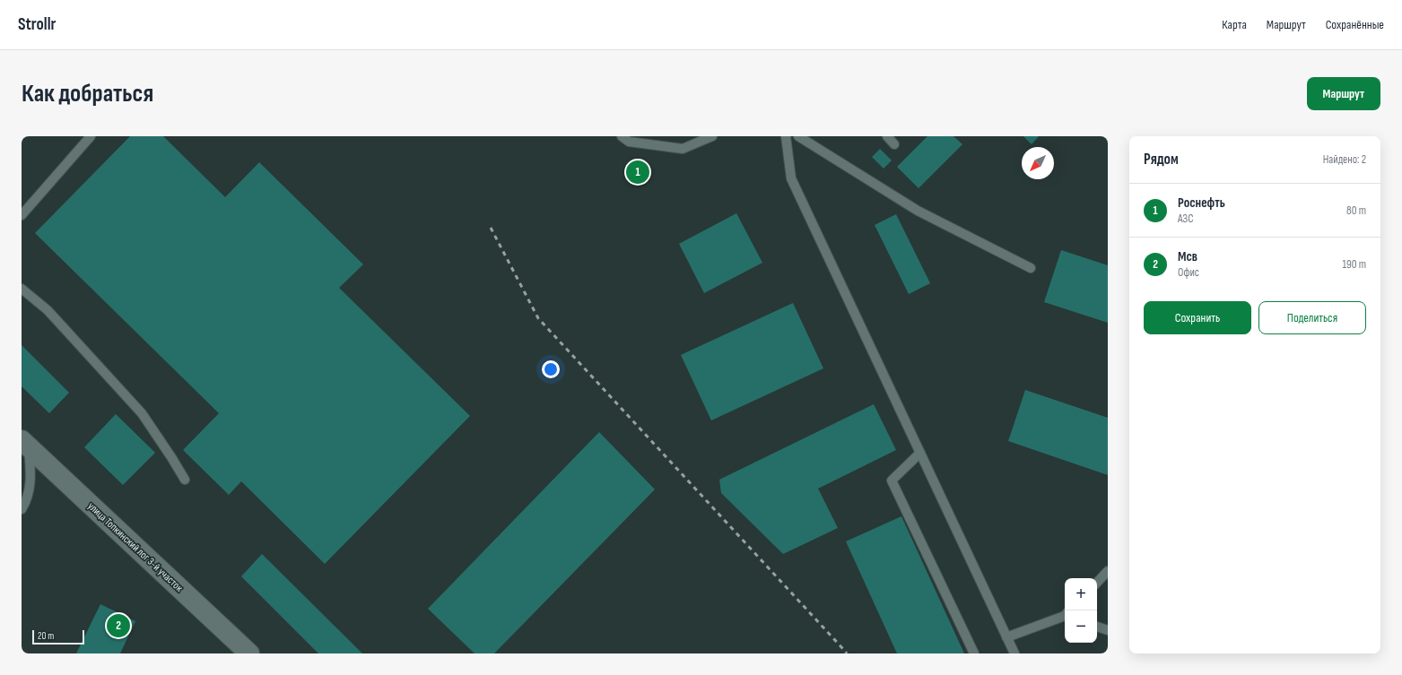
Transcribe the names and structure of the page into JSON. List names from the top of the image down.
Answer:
{
  "streets": {
    "main road": ["улица Топкинский лог 3-й участок"]
  },
  "scale_bar": "20 m",
  "north": "bottom left",
  "page": {
    "header": "Strollr",
    "nav": ["Карта", "Маршрут", "Сохранённые"],
    "buttons": [
      "Маршрут",
      ["Сохранить", "Поделиться"]
    ],
    "title": "Как добраться",
    "heading": ["Рядом", "Найдено: 2"],
    "pins": ["1", "2"],
    "list": [
      {
        "mark": "1",
        "name": "Роснефть",
        "note": "АЗС",
        "value": "80 m"
      },
      {
        "mark": "2",
        "name": "Мсв",
        "note": "Офис",
        "value": "190 m"
      }
    ],
    "map_buttons": ["+", "−"],
    "scale": "20 m"
  }
}
